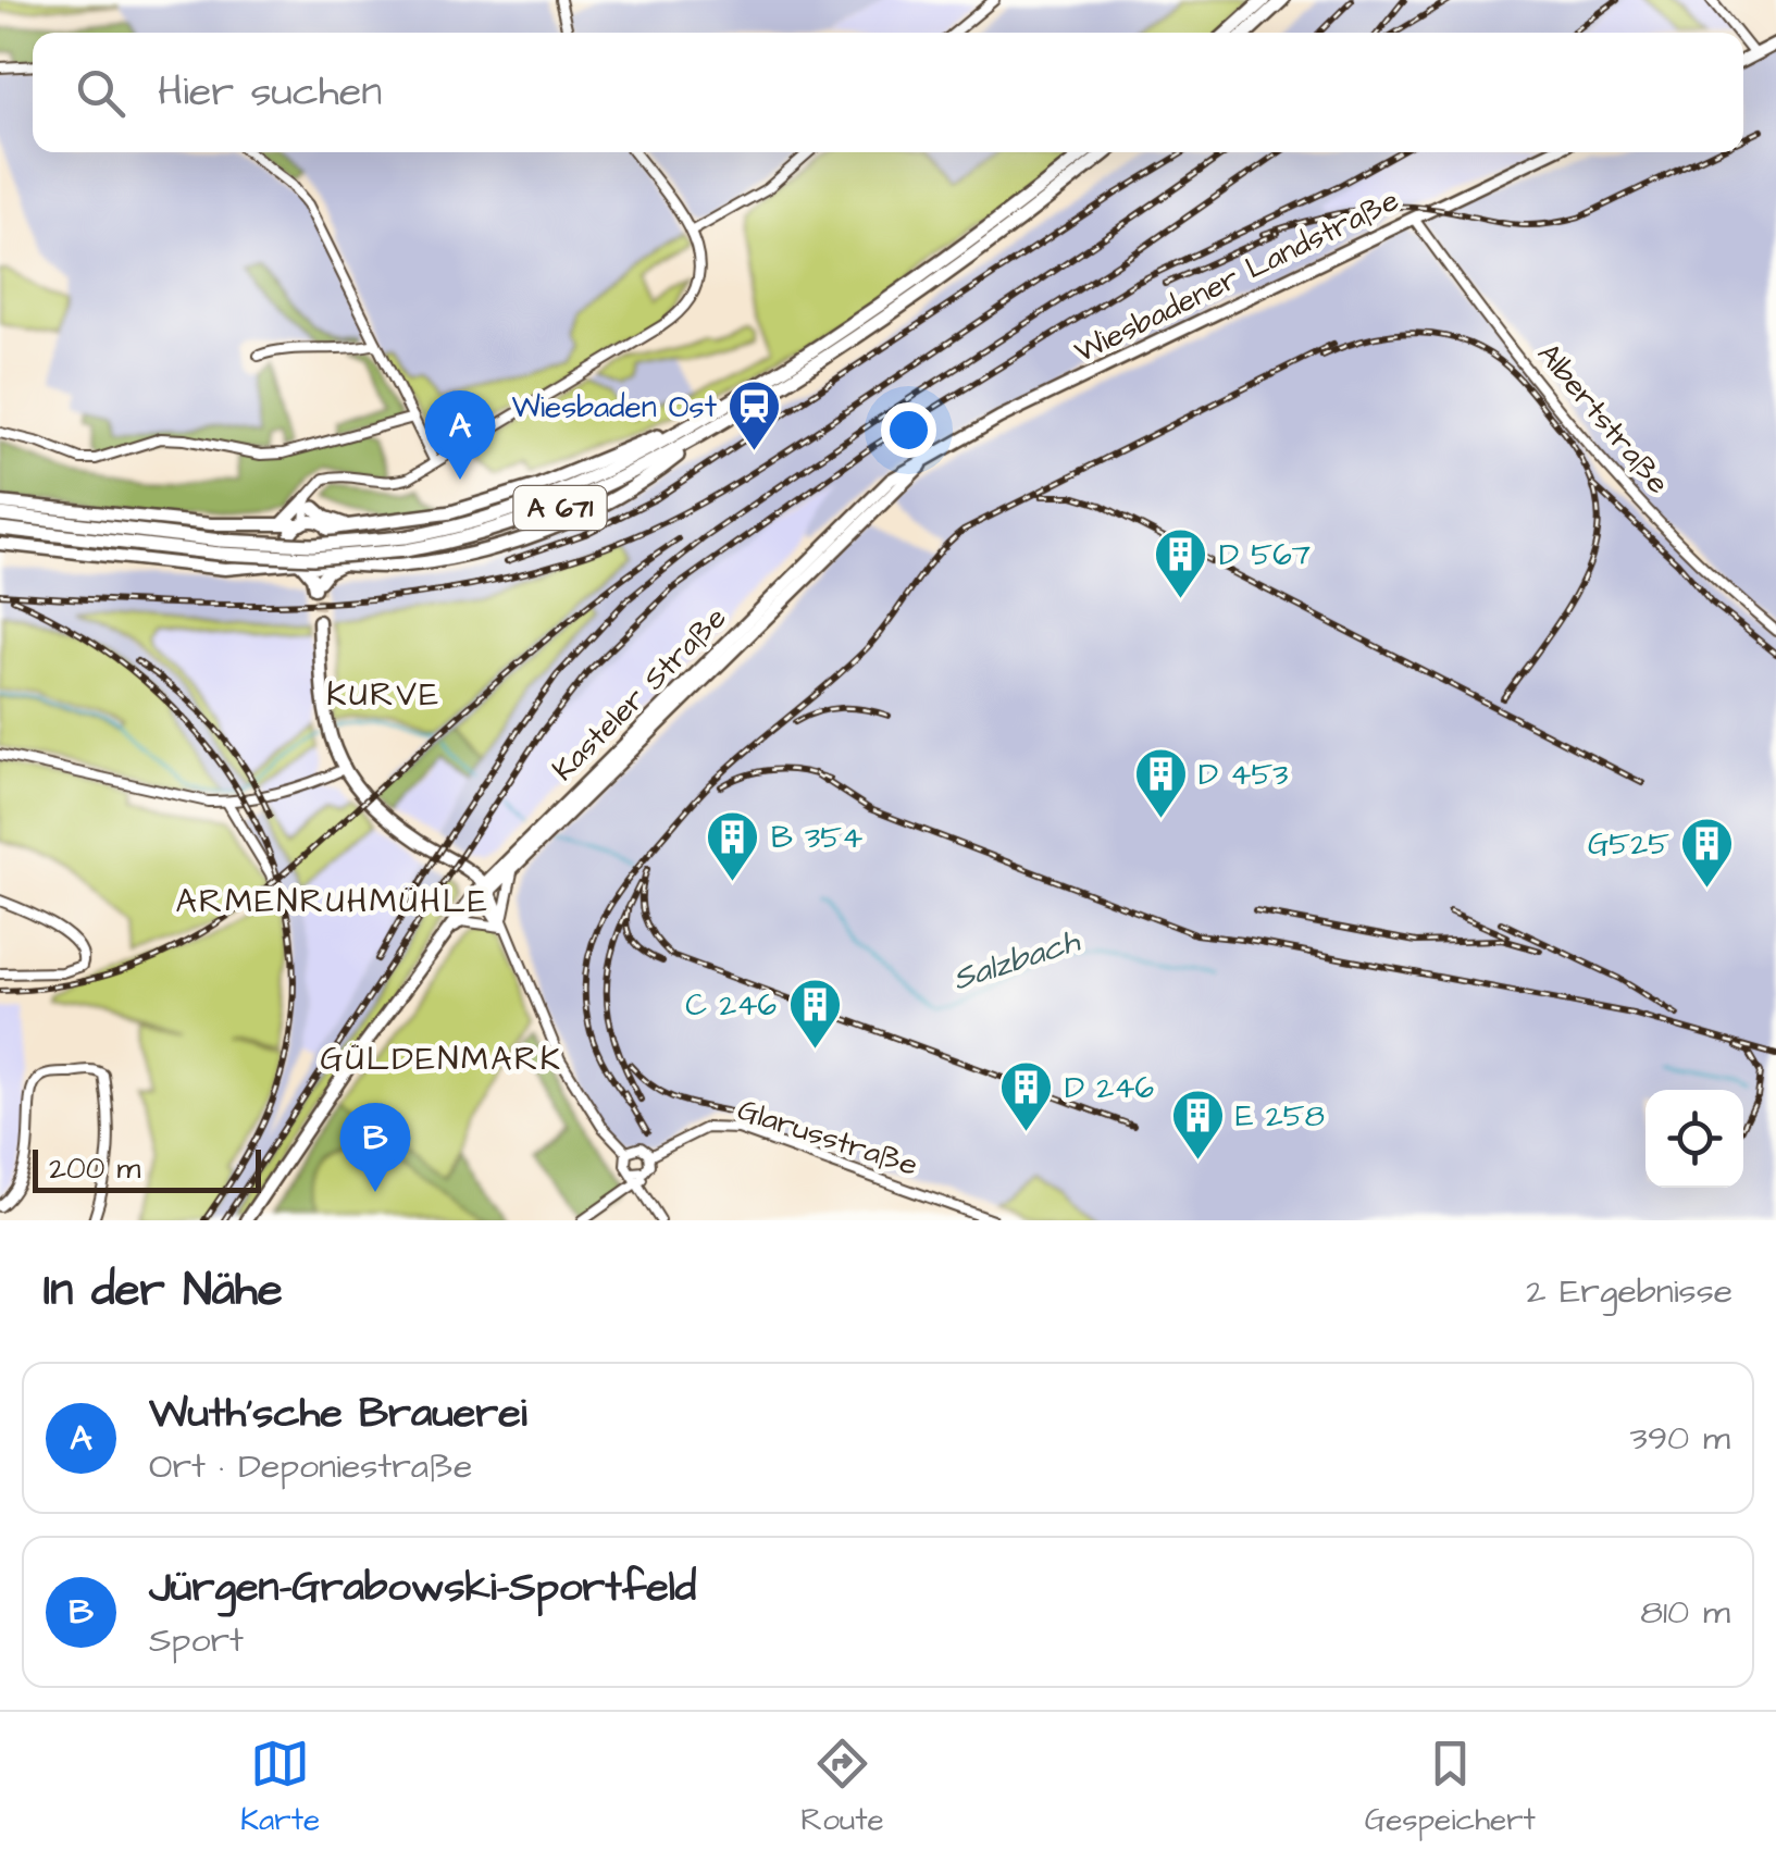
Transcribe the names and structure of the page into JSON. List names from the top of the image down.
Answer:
{
  "streets": {
    "highway": ["A 671"],
    "main road": ["Wiesbadener Landstraße", "Kasteler Straße"],
    "street": ["Albertstraße", "Glarusstraße"]
  },
  "crossings": [
    ["Wiesbadener Landstraße", "Albertstraße"],
    ["Wiesbadener Landstraße", "Kasteler Straße"]
  ],
  "districts": ["KURVE", "ARMENRUHMÜHLE", "GÜLDENMARK"],
  "water": ["Salzbach"],
  "places": {
    "station": ["Wiesbaden Ost"],
    "building": [
      "D 567",
      "D 453",
      "B 354",
      "G525",
      "C 246",
      "D 246",
      "E 258"
    ]
  },
  "scale_bar": "200 m",
  "page": {
    "search": "Hier suchen",
    "pins": ["A", "B"],
    "scale": "200 m",
    "heading": ["In der Nähe", "2 Ergebnisse"],
    "list": [
      {
        "mark": "A",
        "name": "Wuth'sche Brauerei",
        "note": "Ort · Deponiestraße",
        "value": "390 m"
      },
      {
        "mark": "B",
        "name": "Jürgen-Grabowski-Sportfeld",
        "note": "Sport",
        "value": "810 m"
      }
    ],
    "nav": ["Karte", "Route", "Gespeichert"]
  }
}
